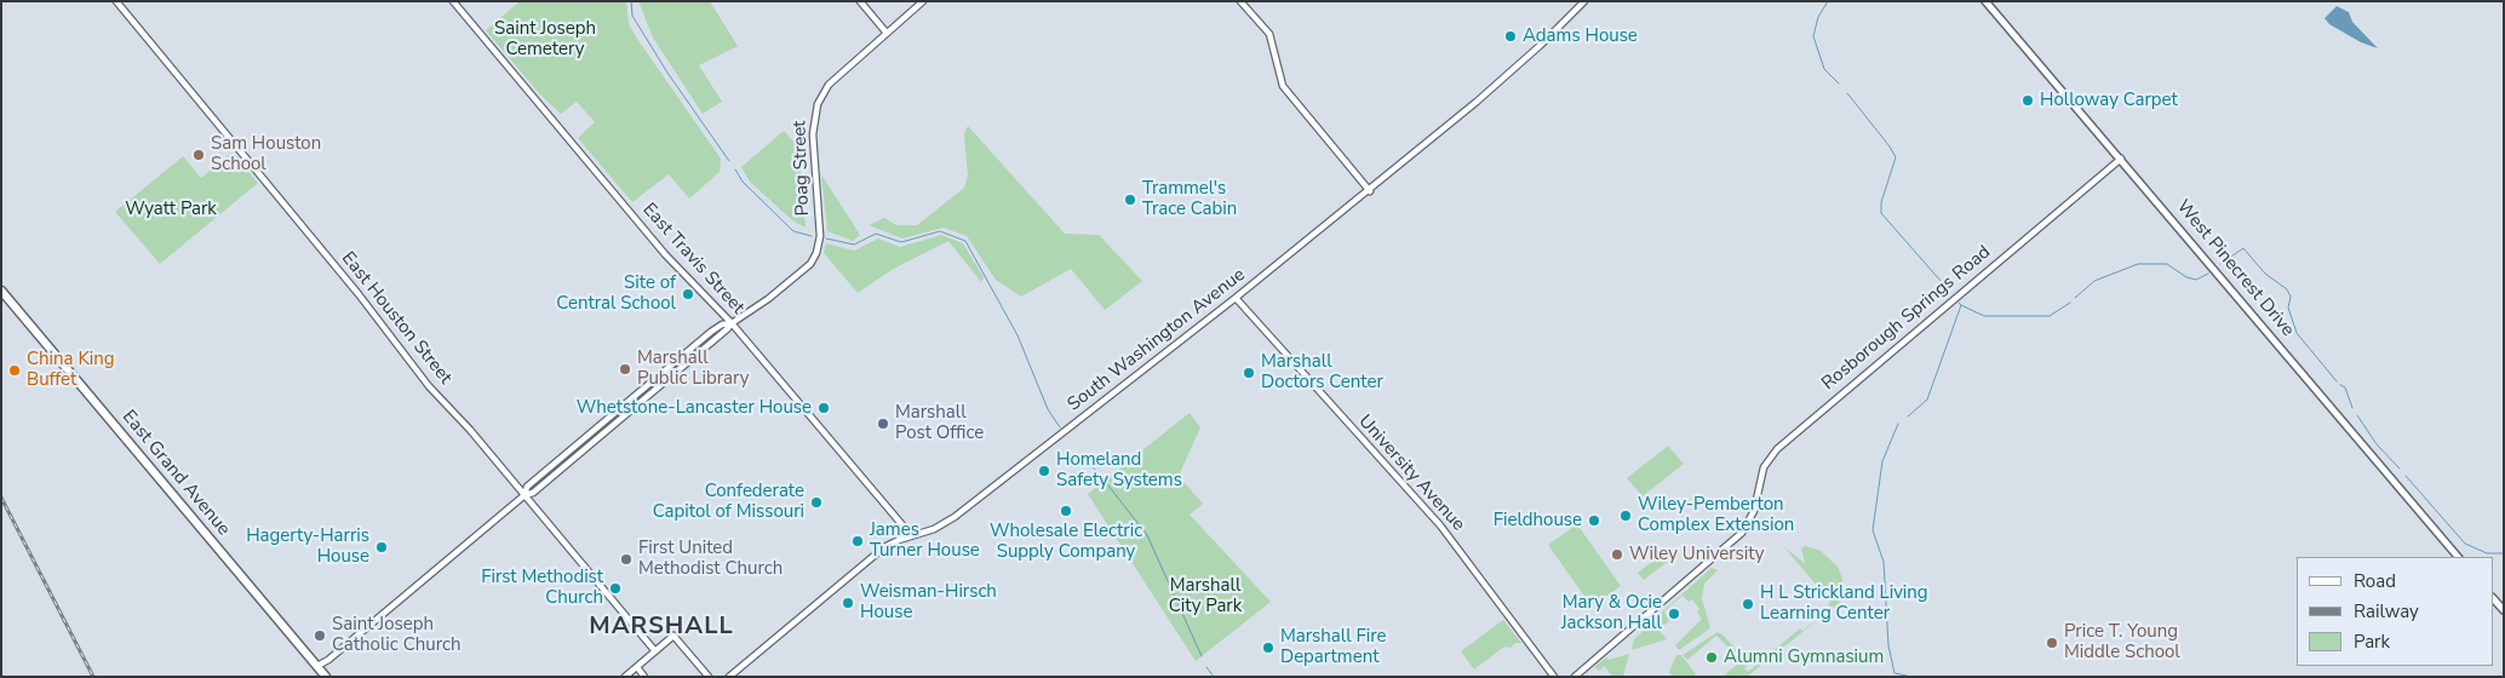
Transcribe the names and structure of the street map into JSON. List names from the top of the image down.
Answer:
{
  "streets": {
    "highway": ["East Grand Avenue"],
    "main road": ["West Pinecrest Drive"],
    "street": [
      "Poag Street",
      "East Travis Street",
      "East Houston Street",
      "Rosborough Springs Road",
      "South Washington Avenue",
      "University Avenue"
    ]
  },
  "crossings": [
    ["Poag Street", "East Travis Street"],
    ["East Travis Street", "South Washington Avenue"],
    ["West Pinecrest Drive", "Rosborough Springs Road"],
    ["South Washington Avenue", "University Avenue"]
  ],
  "districts": ["MARSHALL"],
  "parks": ["Saint Joseph Cemetery", "Wyatt Park", "Marshall City Park"],
  "places": [
    "Adams House",
    "Holloway Carpet",
    "Sam Houston School",
    "Trammel's Trace Cabin",
    "Site of Central School",
    "Marshall Public Library",
    "China King Buffet",
    "Marshall Doctors Center",
    "Whetstone-Lancaster House",
    "Marshall Post Office",
    "Homeland Safety Systems",
    "Confederate Capitol of Missouri",
    "Wholesale Electric Supply Company",
    "Wiley-Pemberton Complex Extension",
    "Fieldhouse",
    "James Turner House",
    "Hagerty-Harris House",
    "Wiley University",
    "First United Methodist Church",
    "First Methodist Church",
    "Weisman-Hirsch House",
    "H L Strickland Living Learning Center",
    "Mary & Ocie Jackson Hall",
    "Saint Joseph Catholic Church",
    "Price T. Young Middle School",
    "Marshall Fire Department",
    "Alumni Gymnasium"
  ],
  "legend": ["Road", "Railway", "Park"]
}
